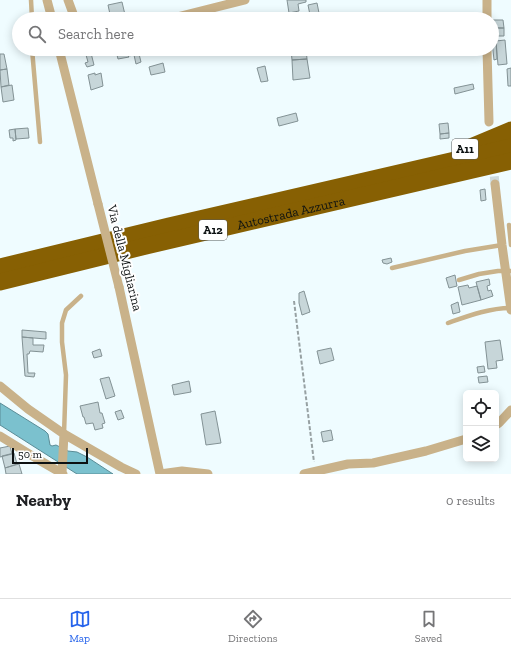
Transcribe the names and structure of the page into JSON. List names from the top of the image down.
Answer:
{
  "streets": {
    "highway": ["A11", "Autostrada Azzurra", "A12"],
    "street": ["Via della Migliarina"]
  },
  "crossings": [
    ["A11", "Autostrada Azzurra"]
  ],
  "scale_bar": "50 m",
  "page": {
    "search": "Search here",
    "scale": "50 m",
    "heading": ["Nearby", "0 results"],
    "nav": ["Map", "Directions", "Saved"]
  }
}
